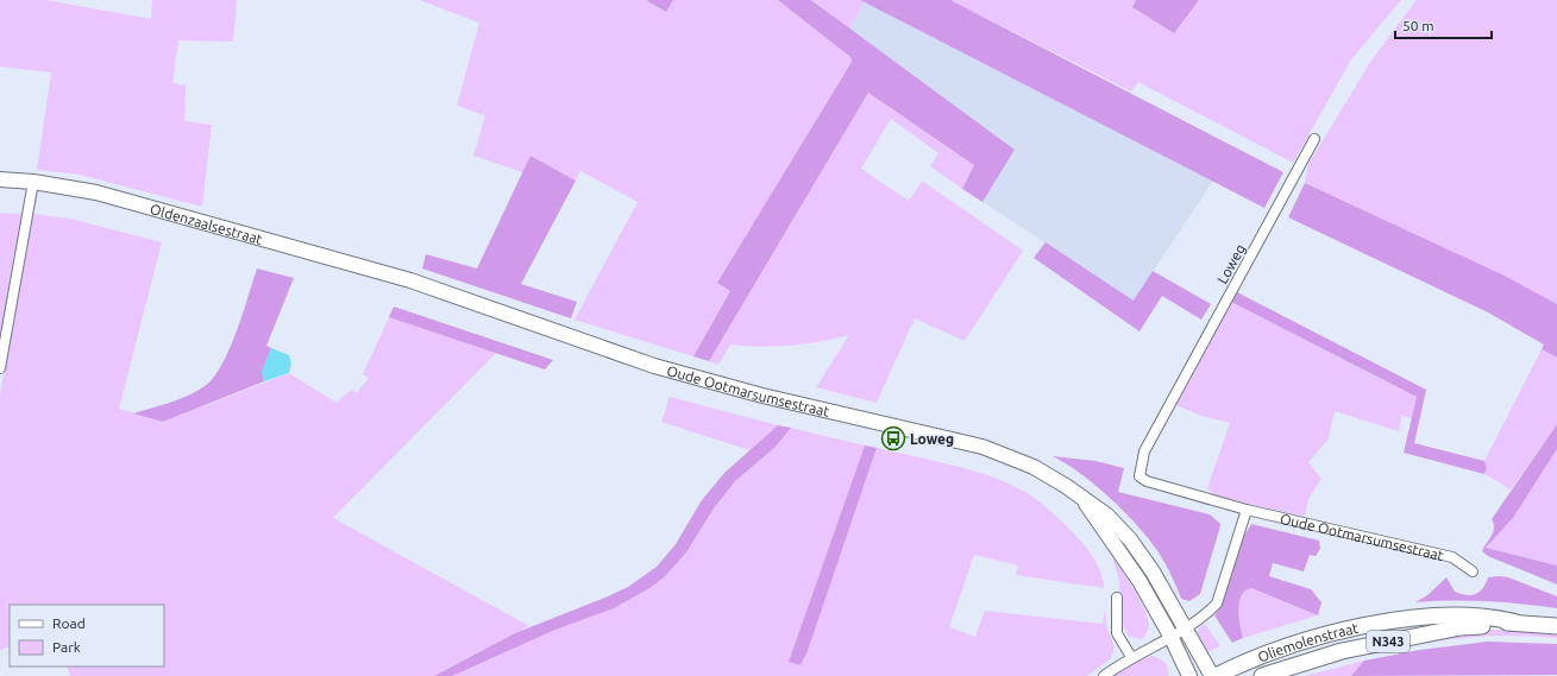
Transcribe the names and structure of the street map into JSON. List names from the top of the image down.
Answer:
{
  "streets": {
    "main road": [
      "Oldenzaalsestraat",
      "Oude Ootmarsumsestraat",
      "N343",
      "Oliemolenstraat"
    ],
    "street": ["Loweg"]
  },
  "crossings": [
    ["Oldenzaalsestraat", "Oude Ootmarsumsestraat"],
    ["Loweg", "Oude Ootmarsumsestraat"]
  ],
  "places": {
    "bus stop": ["Loweg"]
  },
  "legend": ["Road", "Park"],
  "scale_bar": "50 m"
}
